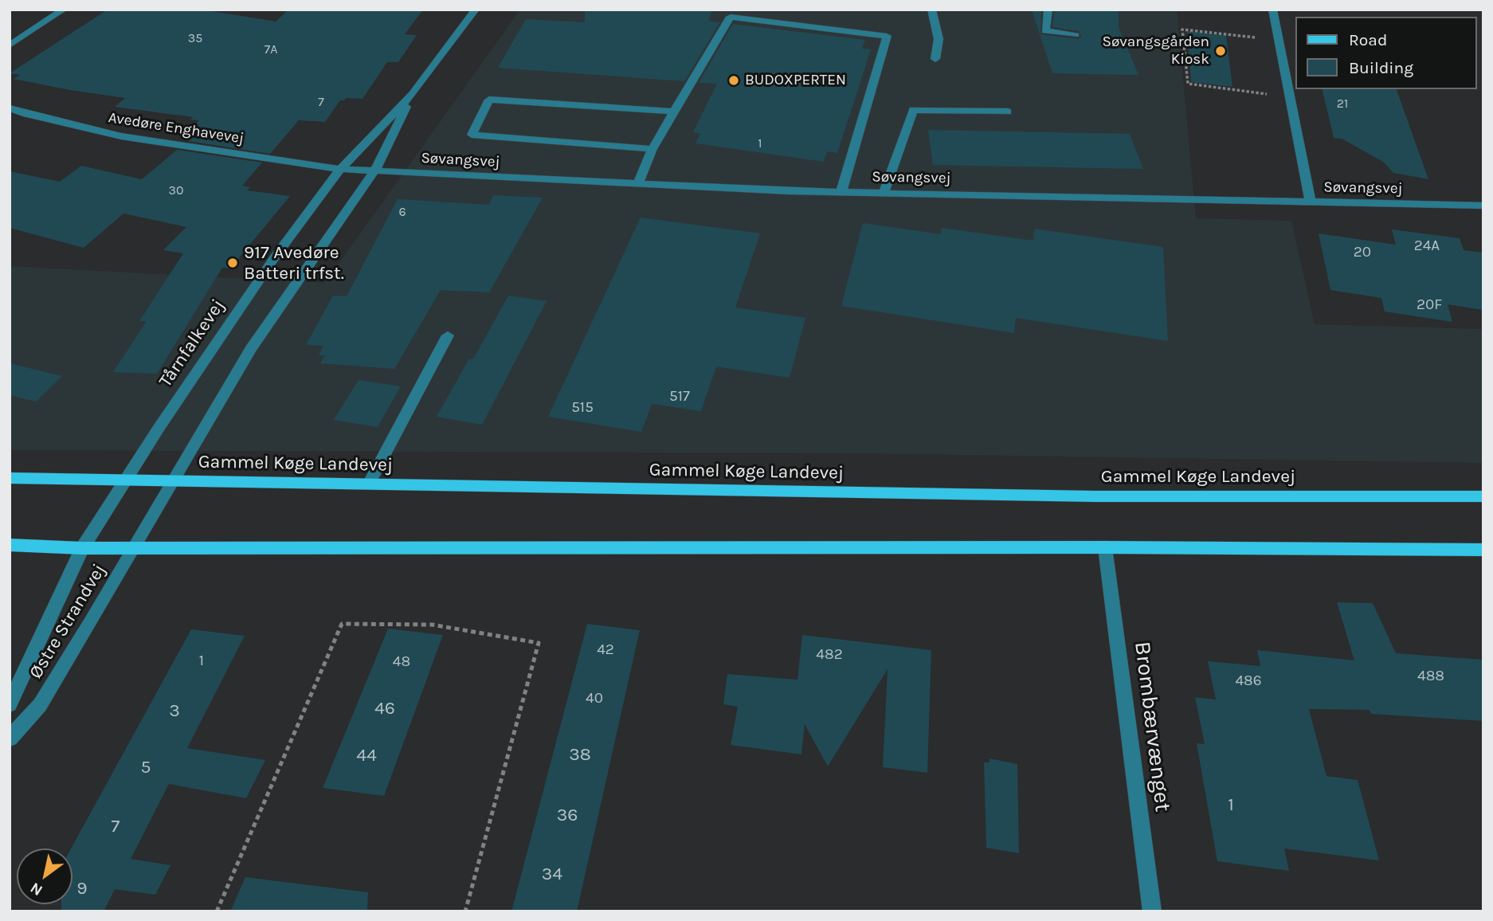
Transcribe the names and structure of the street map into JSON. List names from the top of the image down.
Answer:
{
  "streets": {
    "main road": ["Gammel Køge Landevej"],
    "street": [
      "Avedøre Enghavevej",
      "Søvangsvej",
      "Tårnfalkevej",
      "Østre Strandvej",
      "Brombærvænget"
    ]
  },
  "crossings": [
    ["Avedøre Enghavevej", "Søvangsvej"],
    ["Avedøre Enghavevej", "Tårnfalkevej"],
    ["Søvangsvej", "Tårnfalkevej"],
    ["Tårnfalkevej", "Gammel Køge Landevej"],
    ["Tårnfalkevej", "Østre Strandvej"]
  ],
  "places": ["Søvangsgården Kiosk", "BUDOXPERTEN", "917 Avedøre Batteri trfst."],
  "house_numbers": [
    "35",
    "7A",
    "7",
    "21",
    "1",
    "30",
    "6",
    "24A",
    "20",
    "20F",
    "517",
    "515",
    "42",
    "482",
    "1",
    "48",
    "488",
    "486",
    "40",
    "46",
    "3",
    "38",
    "44",
    "5",
    "1",
    "36",
    "7",
    "34",
    "9"
  ],
  "legend": ["Road", "Building"],
  "north": "bottom left"
}
